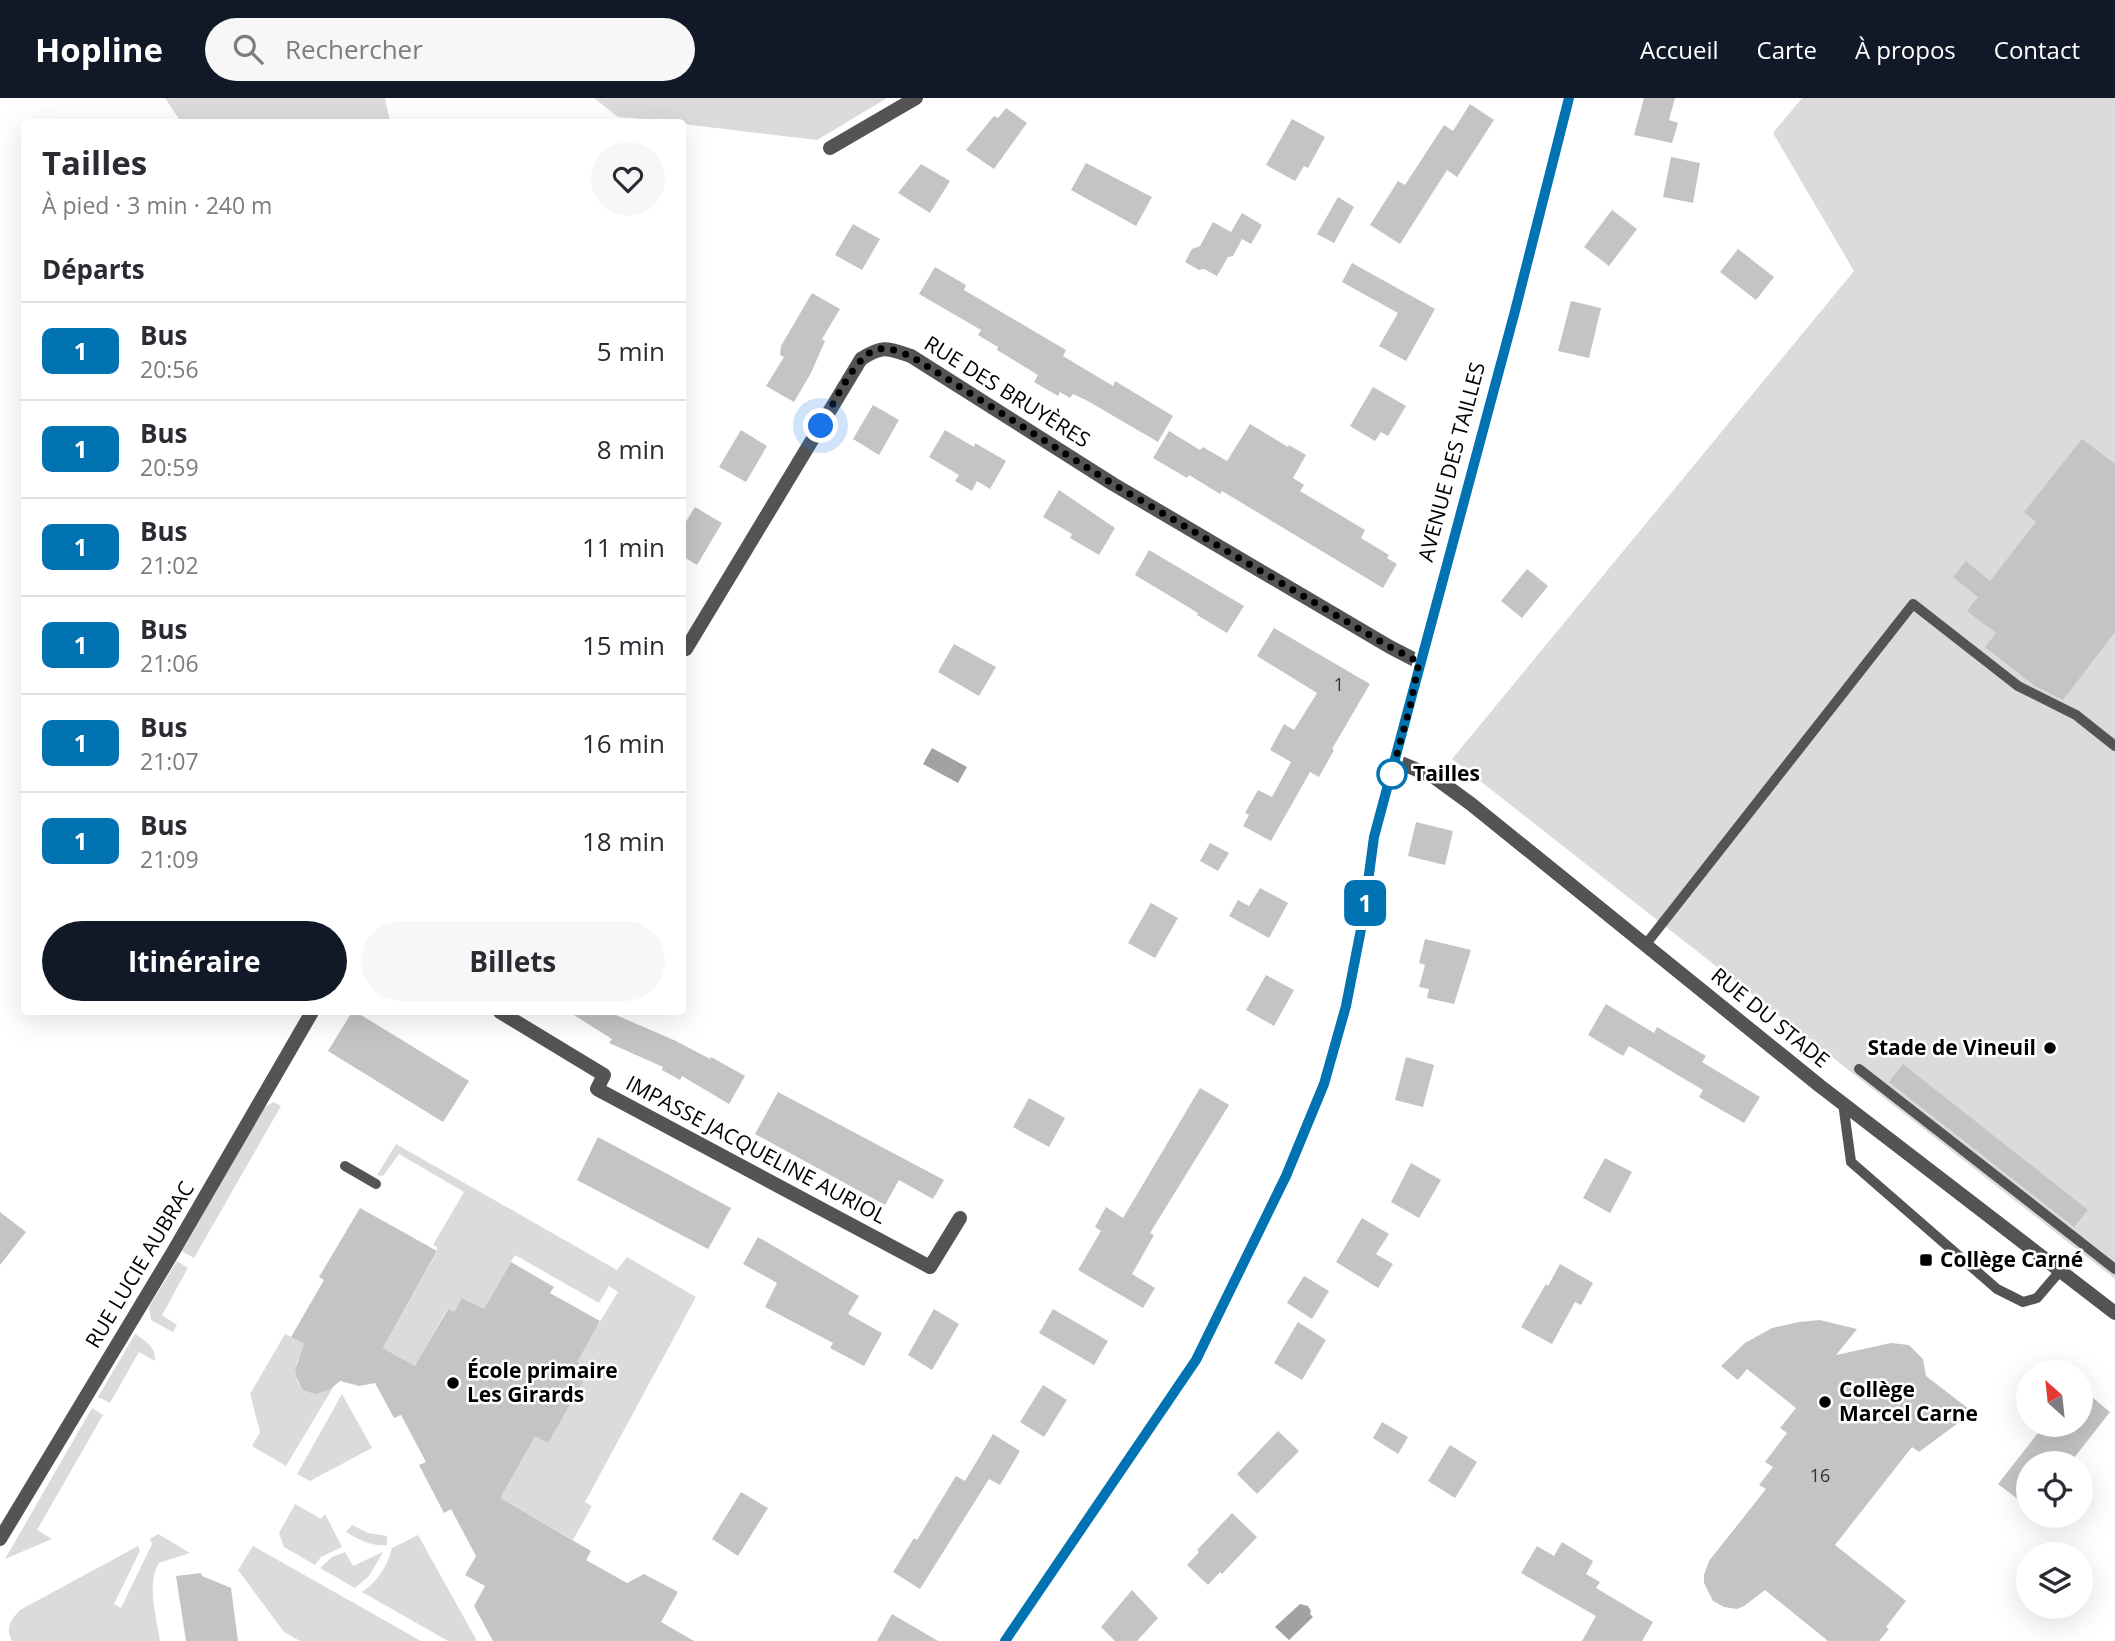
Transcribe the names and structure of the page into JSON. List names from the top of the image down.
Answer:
{
  "streets": {
    "street": [
      "RUE DES BRUYÈRES",
      "AVENUE DES TAILLES",
      "RUE DU STADE",
      "IMPASSE JACQUELINE AURIOL",
      "RUE LUCIE AUBRAC"
    ]
  },
  "crossings": [
    ["RUE DES BRUYÈRES", "AVENUE DES TAILLES"],
    ["AVENUE DES TAILLES", "RUE DU STADE"]
  ],
  "places": {
    "other": [
      "Tailles",
      "Stade de Vineuil",
      "École primaire Les Girards",
      "Collège Marcel Carne"
    ],
    "transit": ["Collège Carné"]
  },
  "lines": ["bus line 1"],
  "house_numbers": ["1", "16"],
  "north": "top left",
  "page": {
    "header": "Hopline",
    "search": "Rechercher",
    "nav": [
      "Accueil",
      "Carte",
      "À propos",
      "Contact"
    ],
    "on_map": "1",
    "heading": [
      ["Tailles", "À pied · 3 min · 240 m"],
      "Départs"
    ],
    "list": [
      {
        "mark": "1",
        "name": "Bus",
        "note": "20:56",
        "value": "5 min"
      },
      {
        "mark": "1",
        "name": "Bus",
        "note": "20:59",
        "value": "8 min"
      },
      {
        "mark": "1",
        "name": "Bus",
        "note": "21:02",
        "value": "11 min"
      },
      {
        "mark": "1",
        "name": "Bus",
        "note": "21:06",
        "value": "15 min"
      },
      {
        "mark": "1",
        "name": "Bus",
        "note": "21:07",
        "value": "16 min"
      },
      {
        "mark": "1",
        "name": "Bus",
        "note": "21:09",
        "value": "18 min"
      }
    ],
    "buttons": ["Itinéraire", "Billets"]
  }
}
